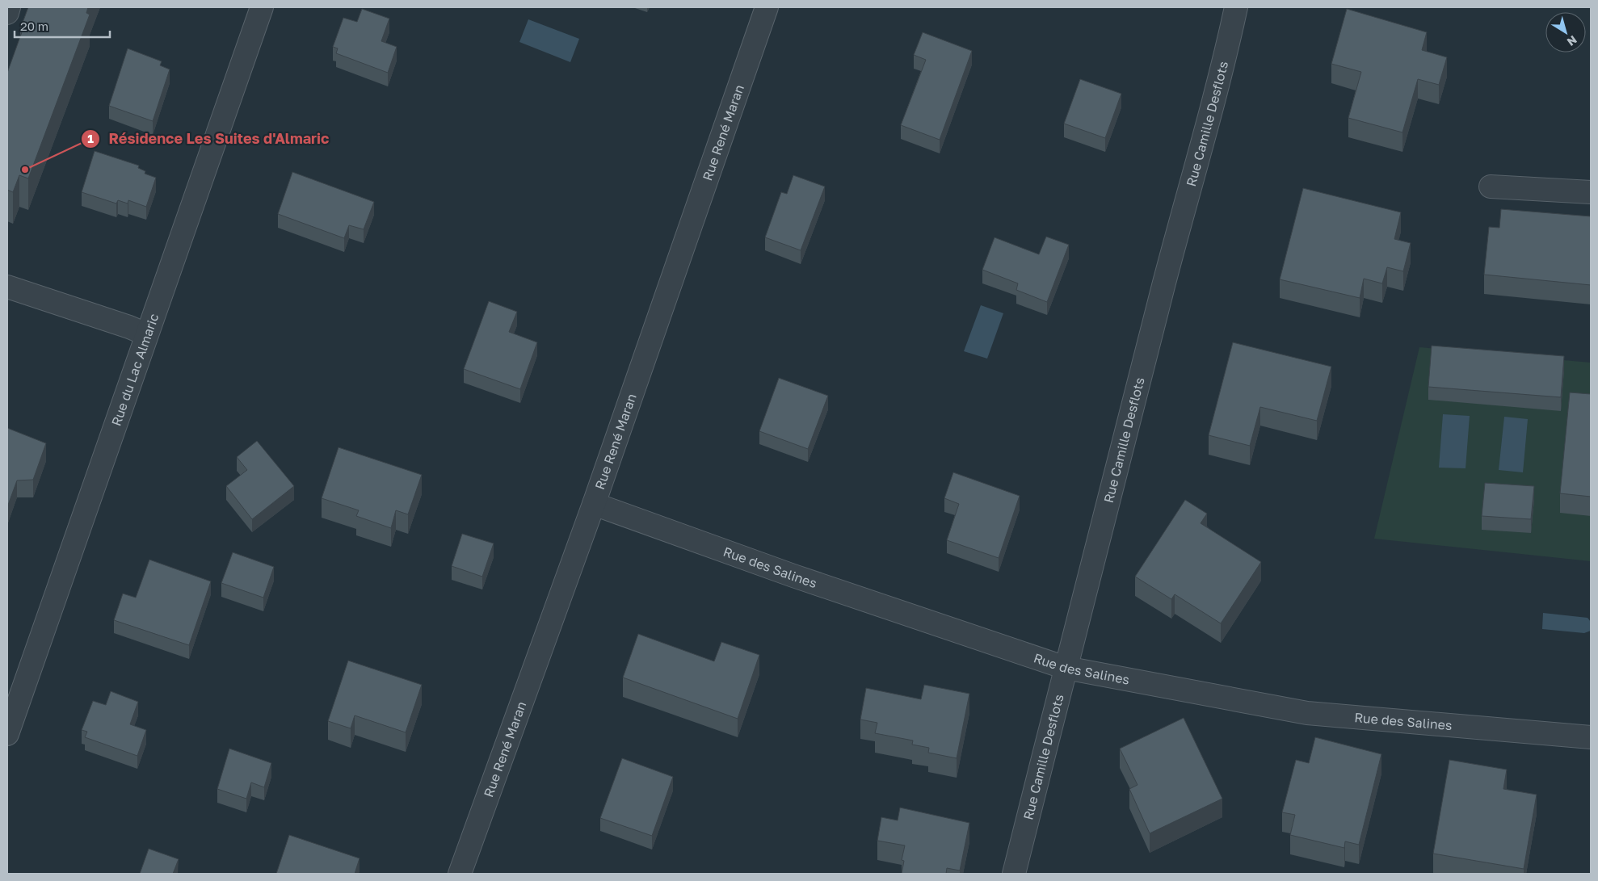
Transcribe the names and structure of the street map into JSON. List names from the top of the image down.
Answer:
{
  "streets": {
    "street": [
      "Rue Camille Desflots",
      "Rue René Maran",
      "Rue du Lac Almaric",
      "Rue des Salines"
    ]
  },
  "crossings": [
    ["Rue Camille Desflots", "Rue des Salines"],
    ["Rue René Maran", "Rue des Salines"]
  ],
  "places": ["Résidence Les Suites d'Almaric"],
  "scale_bar": "20 m",
  "north": "bottom right"
}
